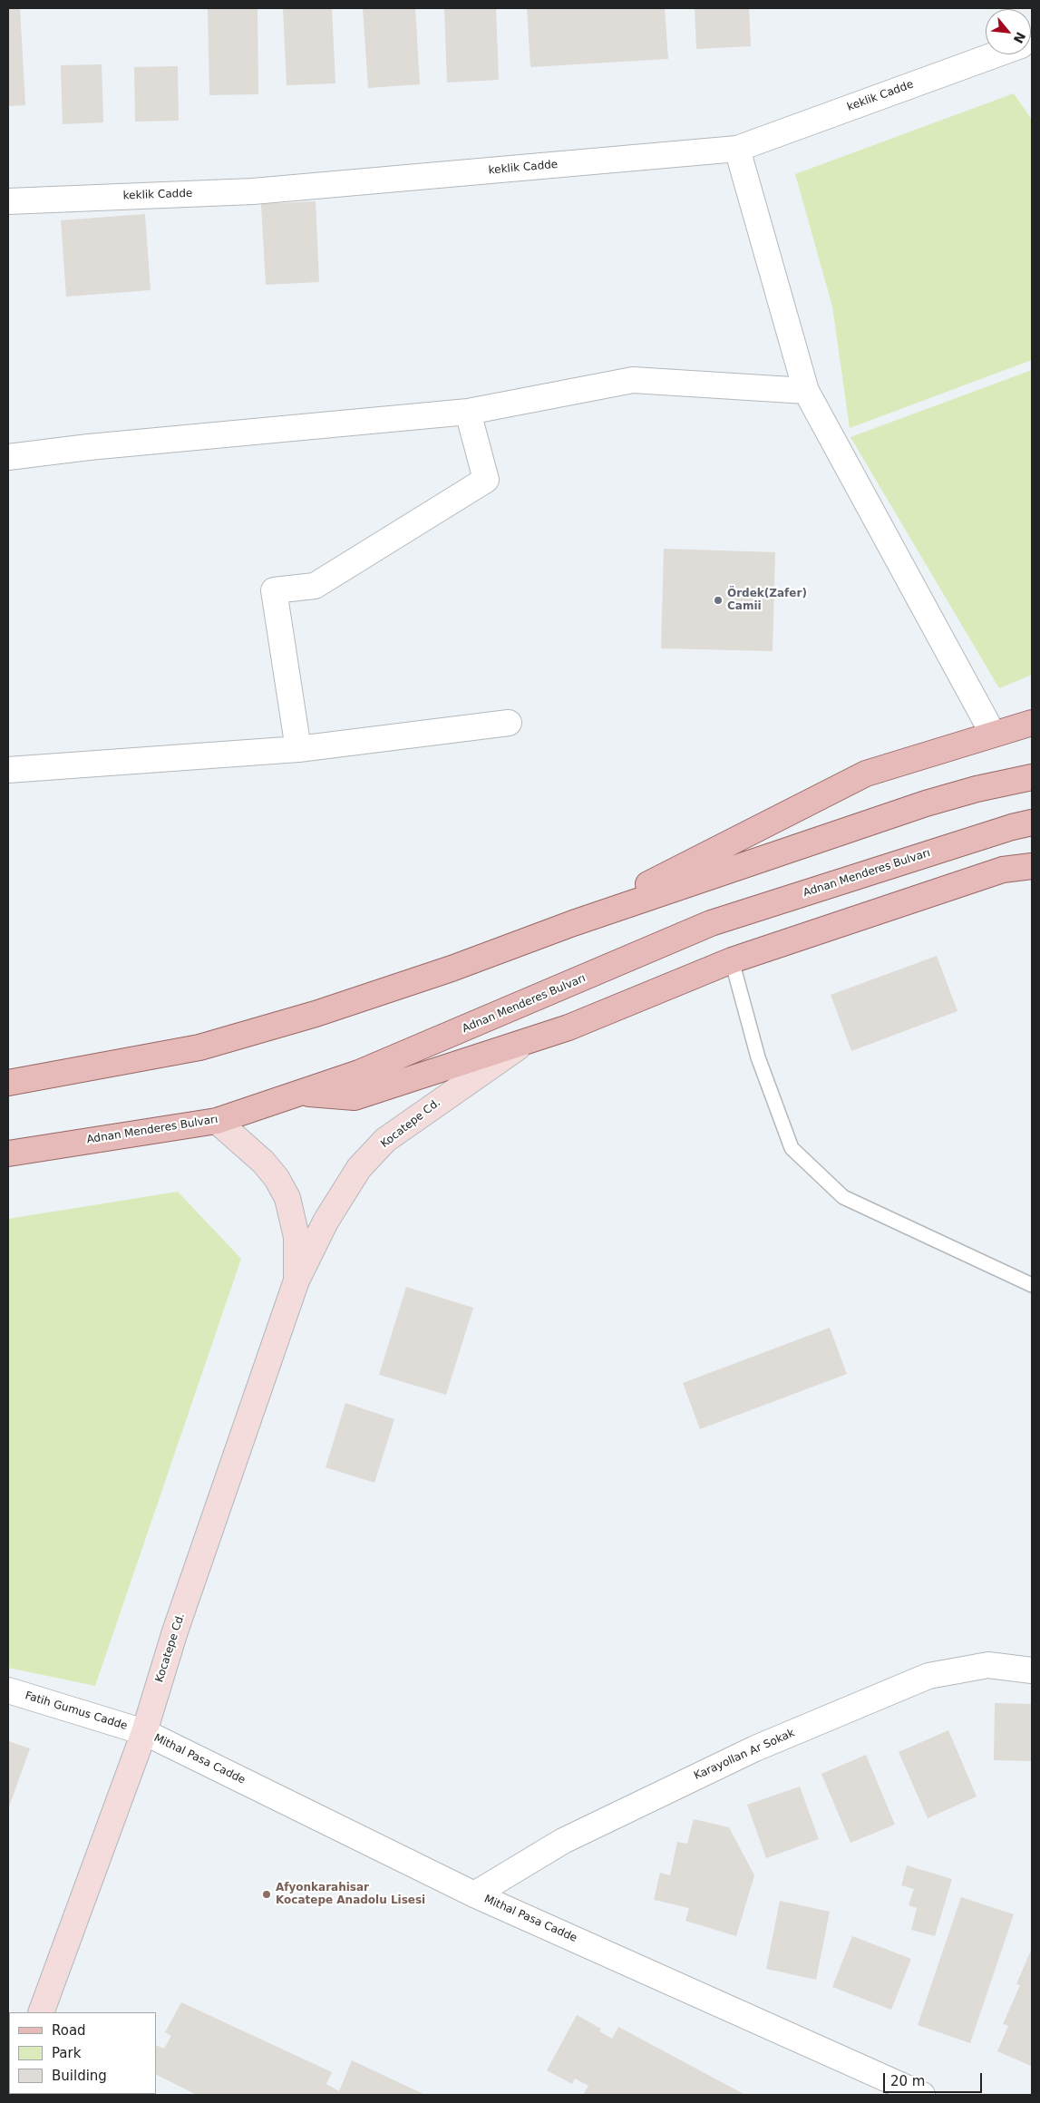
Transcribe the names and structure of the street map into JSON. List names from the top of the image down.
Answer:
{
  "streets": {
    "main road": ["Adnan Menderes Bulvarı", "Kocatepe Cd."],
    "street": [
      "keklik Cadde",
      "Fatih Gumus Cadde",
      "Karayollan Ar Sokak",
      "Mithal Pasa Cadde"
    ]
  },
  "crossings": [
    ["Adnan Menderes Bulvarı", "Kocatepe Cd."],
    ["Kocatepe Cd.", "Fatih Gumus Cadde"],
    ["Kocatepe Cd.", "Mithal Pasa Cadde"],
    ["Fatih Gumus Cadde", "Mithal Pasa Cadde"],
    ["Karayollan Ar Sokak", "Mithal Pasa Cadde"]
  ],
  "places": ["Ördek(Zafer) Camii", "Afyonkarahisar Kocatepe Anadolu Lisesi"],
  "legend": ["Road", "Park", "Building"],
  "scale_bar": "20 m",
  "north": "bottom right"
}
